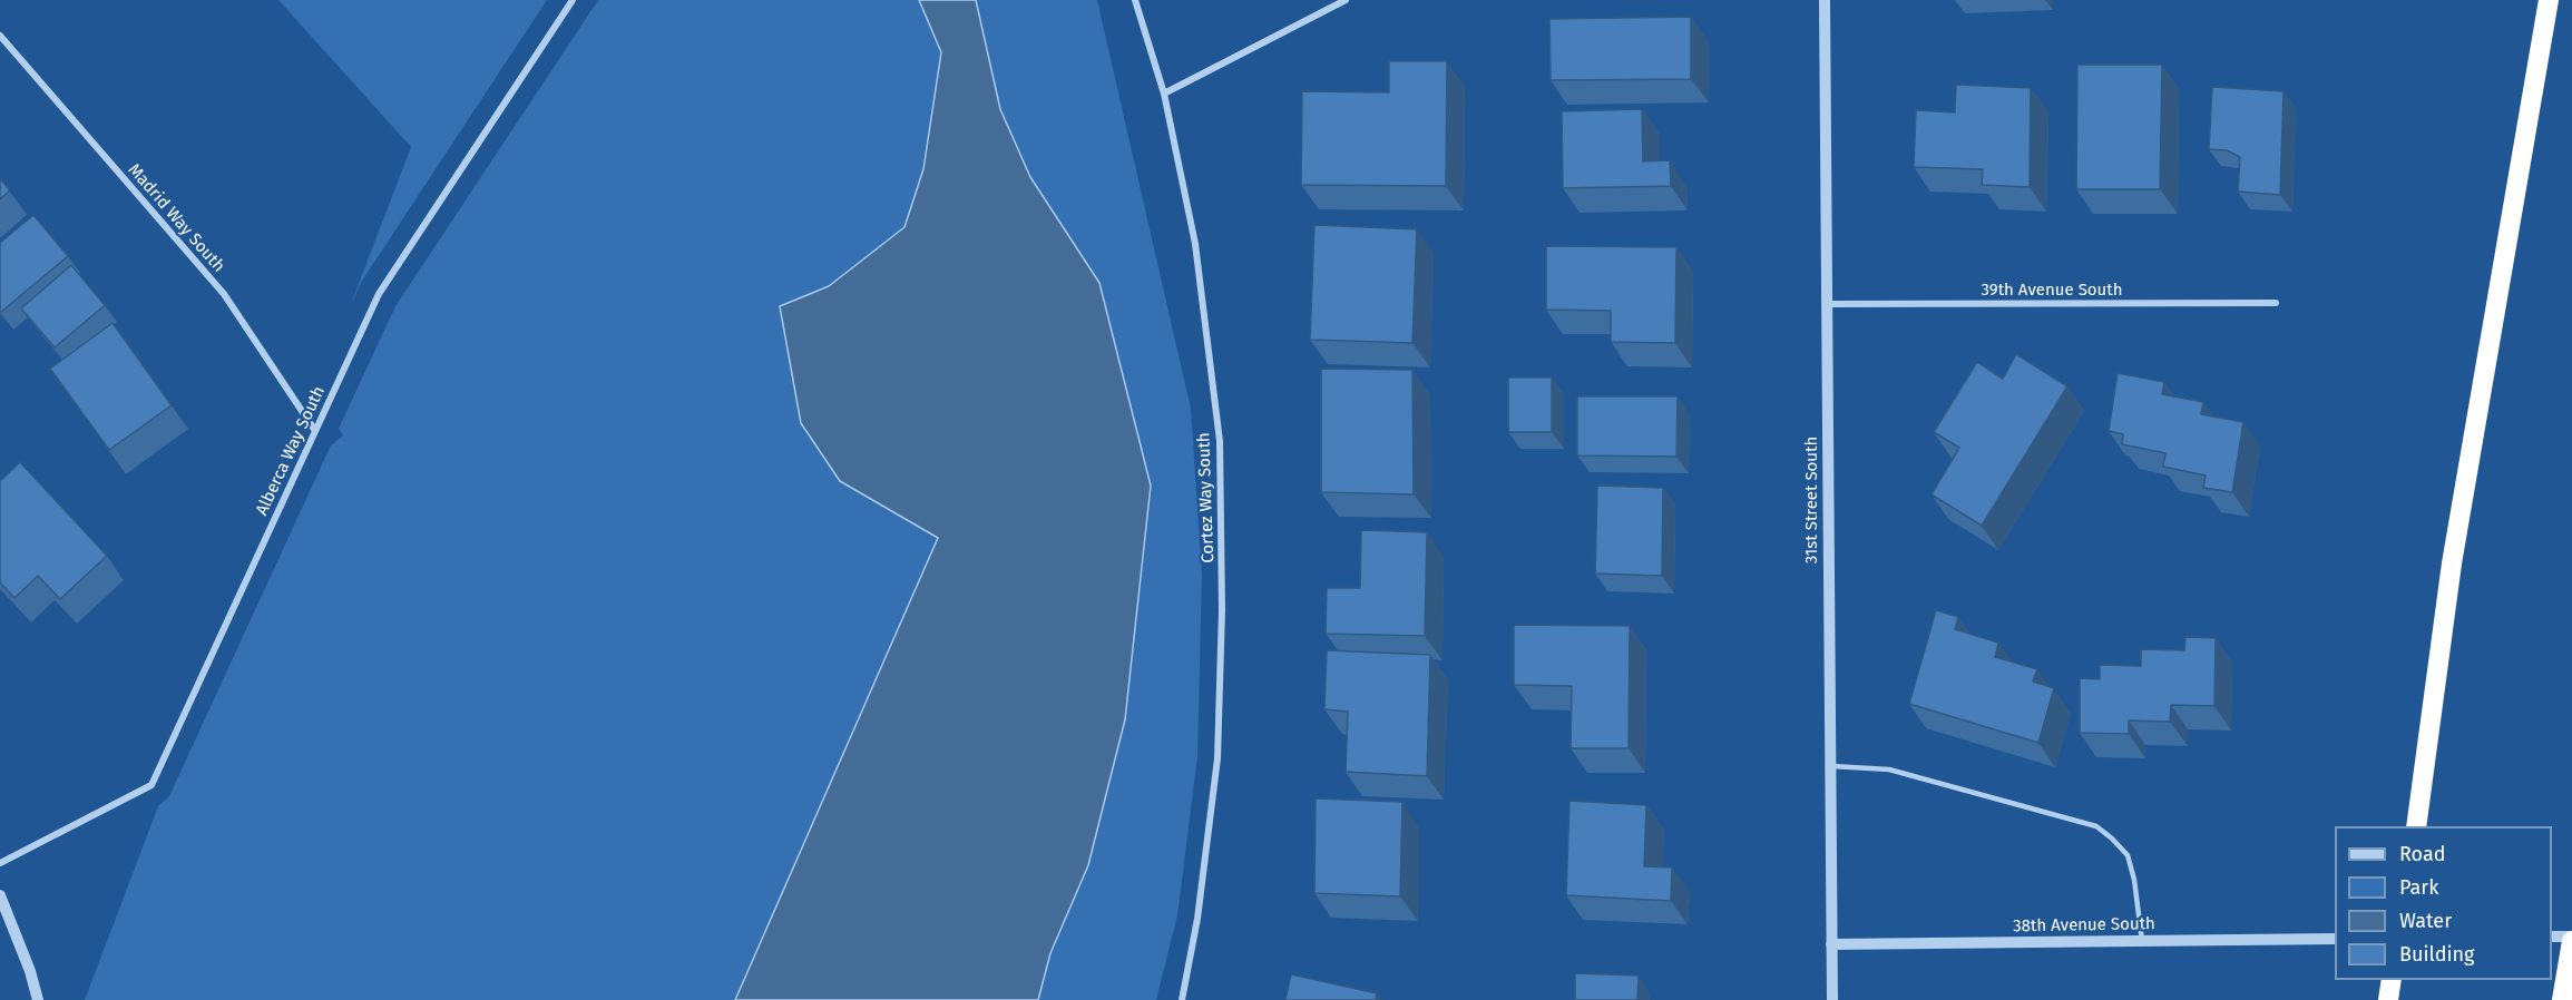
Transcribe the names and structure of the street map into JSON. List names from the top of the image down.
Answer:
{
  "streets": {
    "street": [
      "Madrid Way South",
      "39th Avenue South",
      "Alberca Way South",
      "Cortez Way South",
      "31st Street South",
      "38th Avenue South"
    ]
  },
  "crossings": [
    ["Madrid Way South", "Alberca Way South"],
    ["39th Avenue South", "31st Street South"],
    ["31st Street South", "38th Avenue South"]
  ],
  "legend": [
    "Road",
    "Park",
    "Water",
    "Building"
  ]
}
